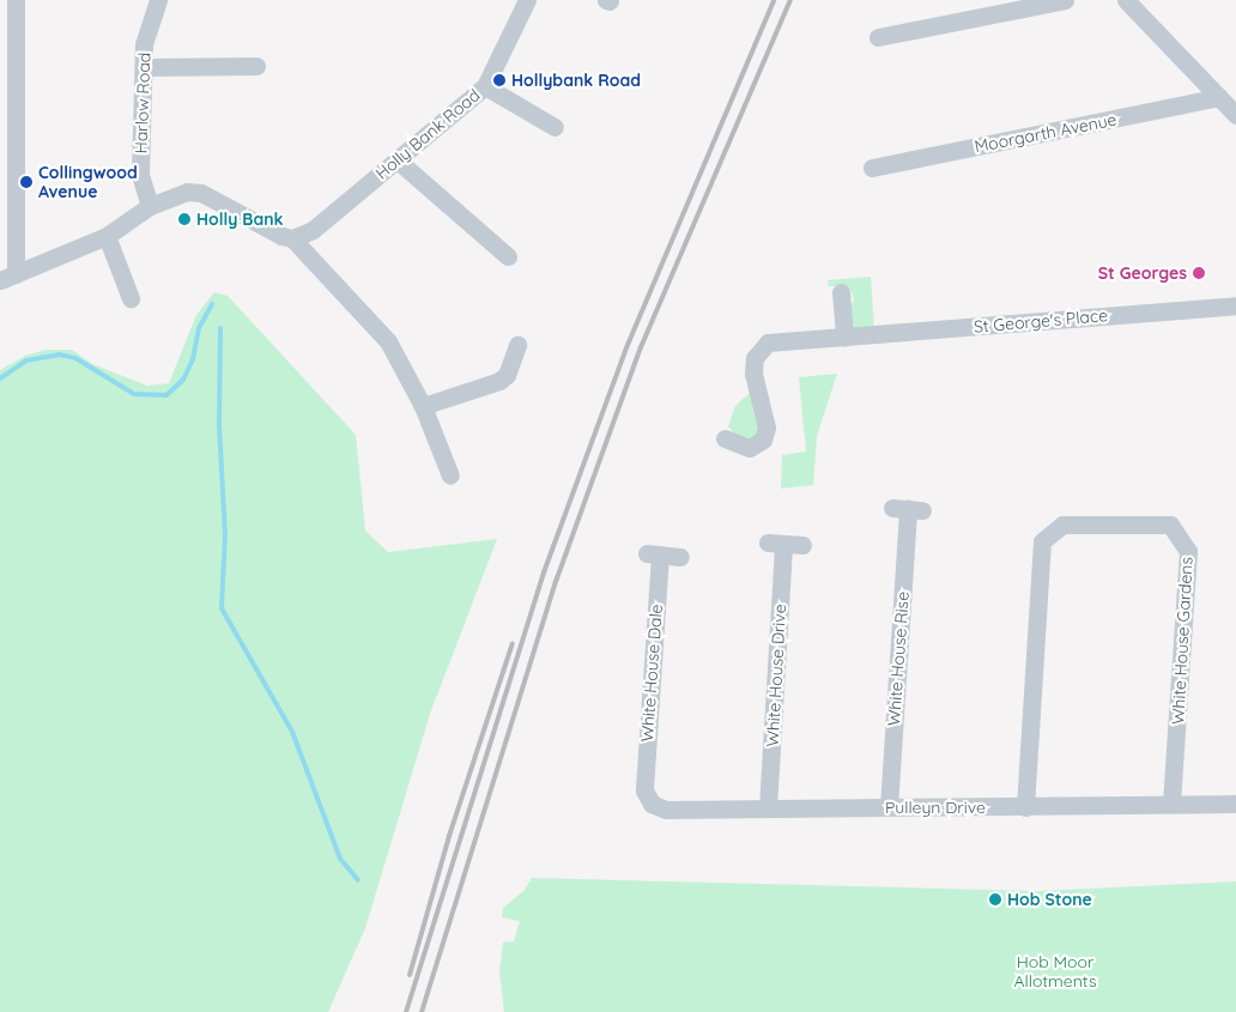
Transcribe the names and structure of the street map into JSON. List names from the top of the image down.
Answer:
{
  "streets": {
    "street": [
      "Harlow Road",
      "Moorgarth Avenue",
      "Holly Bank Road",
      "St George's Place",
      "White House Gardens",
      "White House Rise",
      "White House Dale",
      "White House Drive",
      "Pulleyn Drive"
    ]
  },
  "crossings": [
    ["White House Gardens", "Pulleyn Drive"],
    ["White House Rise", "Pulleyn Drive"],
    ["White House Dale", "Pulleyn Drive"],
    ["White House Drive", "Pulleyn Drive"]
  ],
  "parks": ["Hob Moor Allotments"],
  "places": [
    "Hollybank Road",
    "Collingwood Avenue",
    "Holly Bank",
    "St Georges",
    "Hob Stone"
  ]
}
